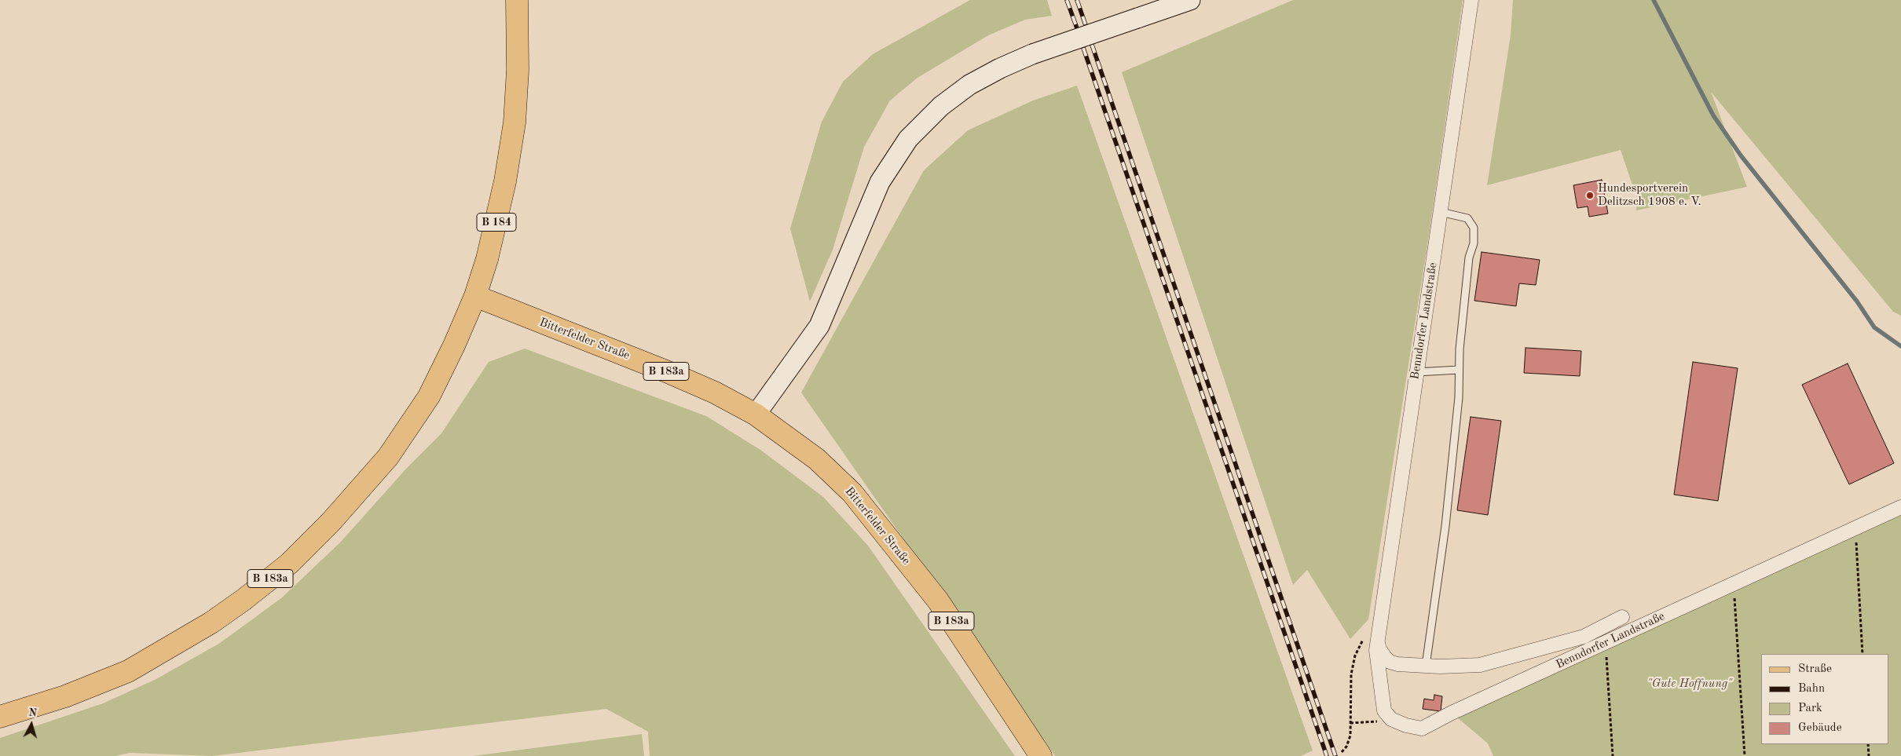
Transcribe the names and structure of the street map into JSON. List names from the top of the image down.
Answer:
{
  "streets": {
    "main road": ["B 184", "Bitterfelder Straße", "B 183a"],
    "street": ["Benndorfer Landstraße"]
  },
  "crossings": [
    ["B 184", "Bitterfelder Straße"],
    ["B 184", "B 183a"],
    ["Bitterfelder Straße", "B 183a"]
  ],
  "parks": ["\"Gute Hoffnung\""],
  "places": ["Hundesportverein Delitzsch 1908 e. V."],
  "legend": [
    "Straße",
    "Bahn",
    "Park",
    "Gebäude"
  ],
  "north": "top"
}
